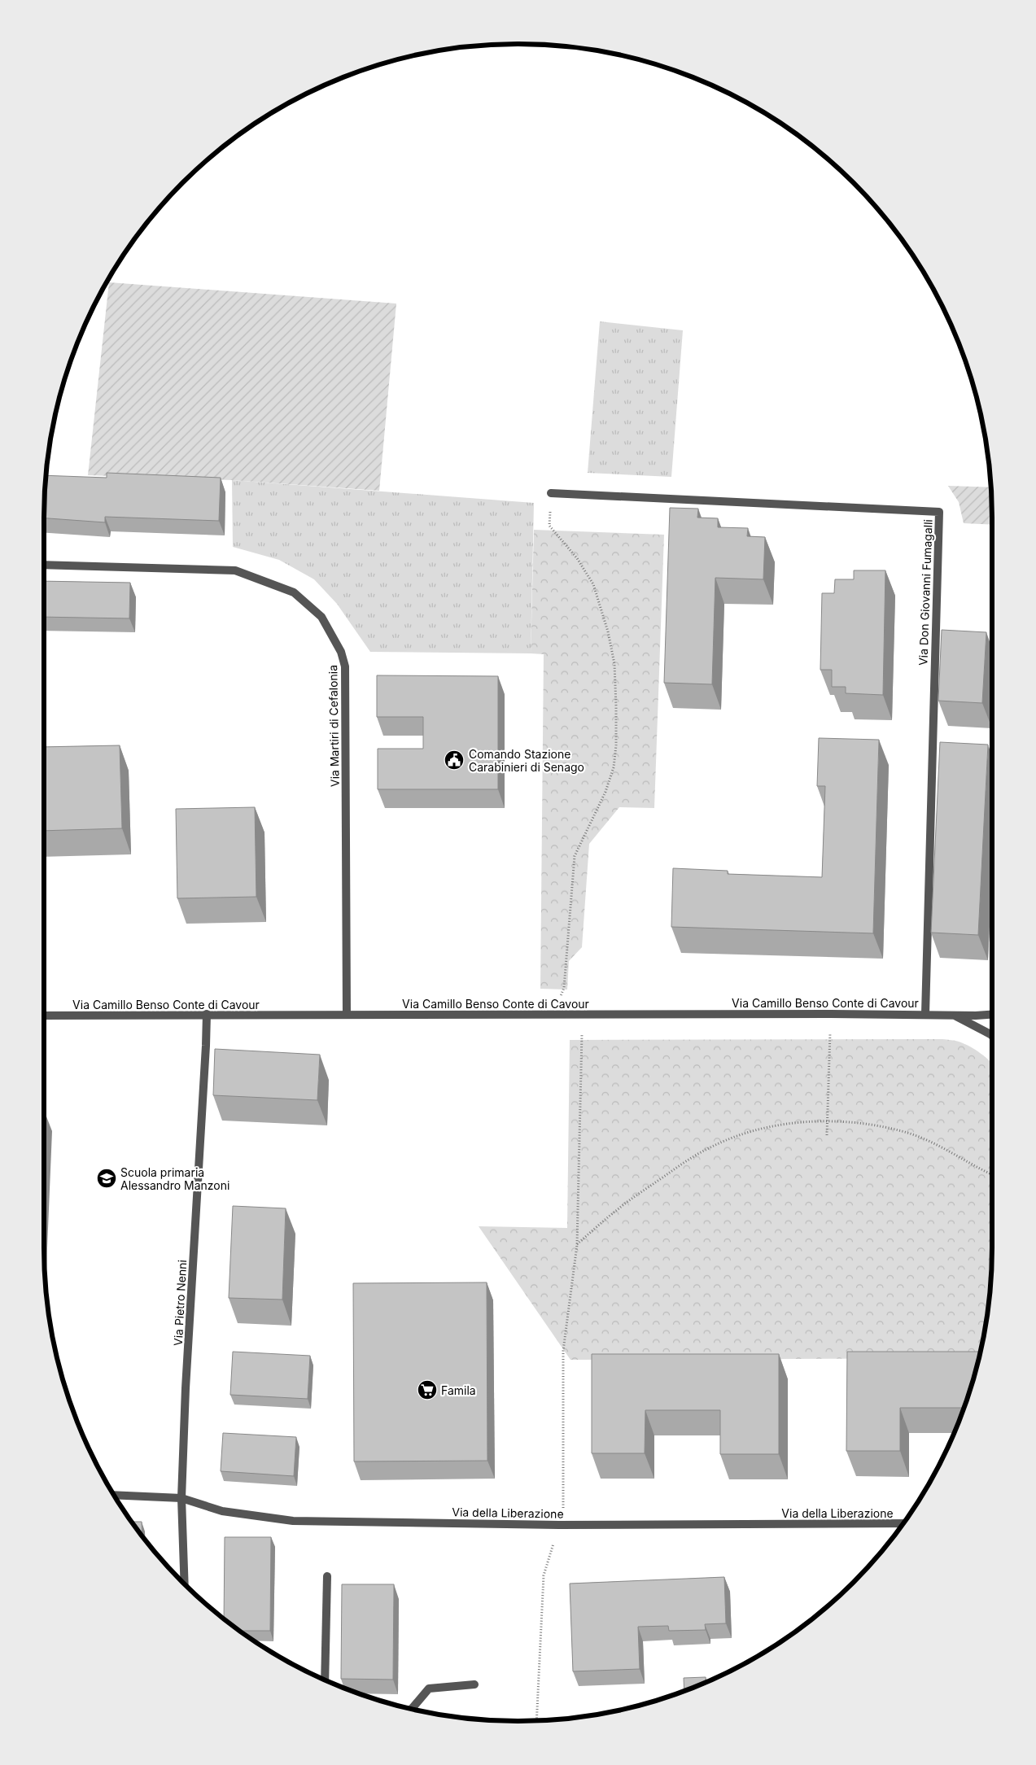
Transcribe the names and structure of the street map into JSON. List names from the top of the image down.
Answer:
{
  "streets": {
    "street": [
      "Via Don Giovanni Fumagalli",
      "Via Martiri di Cefalonia",
      "Via Camillo Benso Conte di Cavour",
      "Via Pietro Nenni",
      "Via della Liberazione"
    ]
  },
  "crossings": [
    ["Via Don Giovanni Fumagalli", "Via Camillo Benso Conte di Cavour"],
    ["Via Martiri di Cefalonia", "Via Camillo Benso Conte di Cavour"],
    ["Via Camillo Benso Conte di Cavour", "Via Pietro Nenni"],
    ["Via Pietro Nenni", "Via della Liberazione"]
  ],
  "places": {
    "public building": ["Comando Stazione Carabinieri di Senago"],
    "school or university": ["Scuola primaria Alessandro Manzoni"],
    "supermarket": ["Famila"]
  }
}
